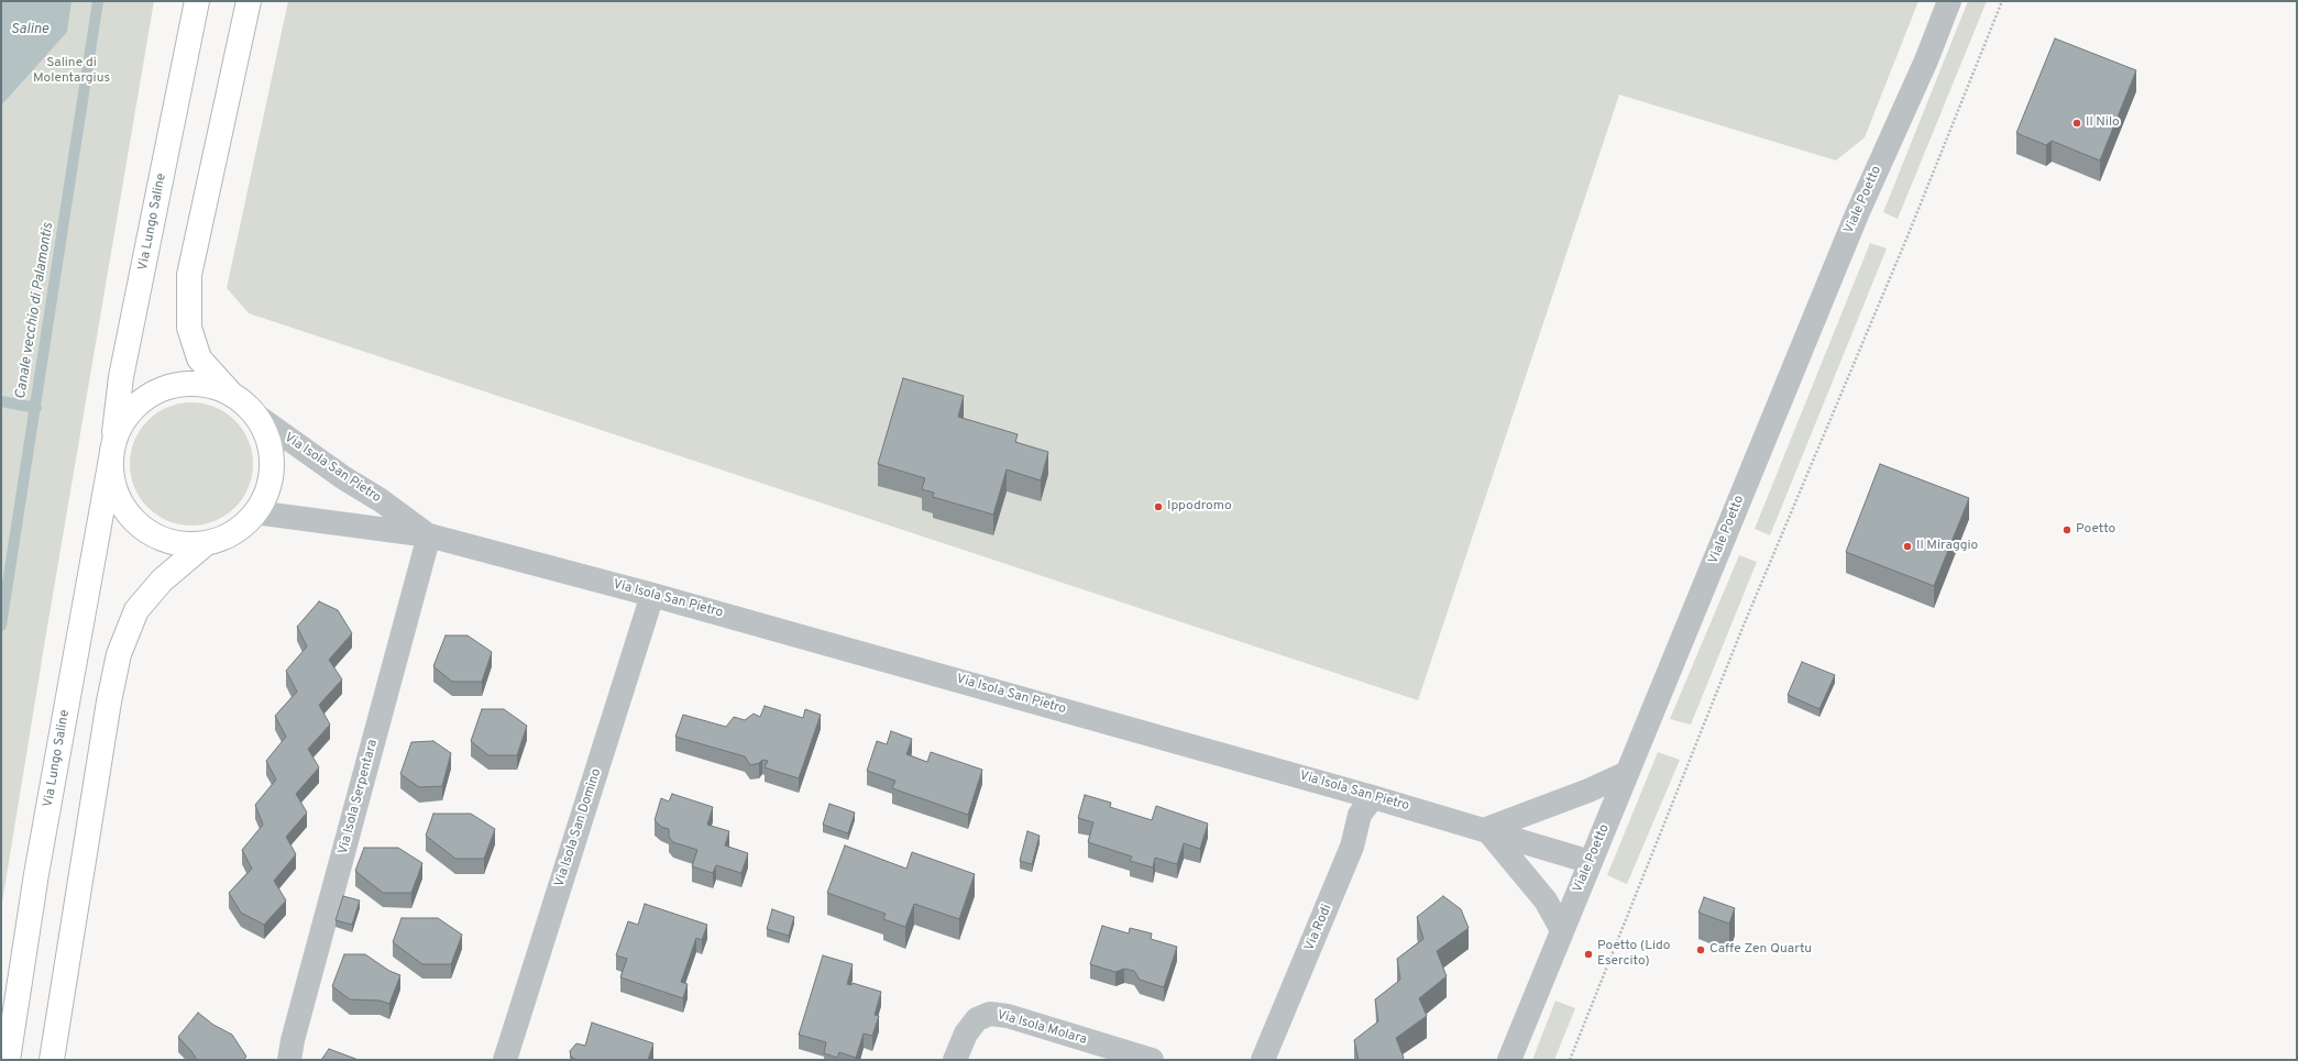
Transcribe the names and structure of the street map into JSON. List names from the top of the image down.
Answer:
{
  "streets": {
    "main road": ["Via Lungo Saline"],
    "street": [
      "Viale Poetto",
      "Via Isola San Pietro",
      "Via Isola Serpentara",
      "Via Isola San Domino",
      "Via Rodi",
      "Via Isola Molara"
    ]
  },
  "crossings": [
    ["Viale Poetto", "Via Isola San Pietro"],
    ["Via Lungo Saline", "Via Isola San Pietro"],
    ["Via Isola San Pietro", "Via Isola Serpentara"],
    ["Via Isola San Pietro", "Via Isola San Domino"],
    ["Via Isola San Pietro", "Via Rodi"]
  ],
  "water": ["Saline", "Canale vecchio di Palamontis"],
  "parks": ["Saline di Molentargius"],
  "places": [
    "Il Nilo",
    "Ippodromo",
    "Poetto",
    "Il Miraggio",
    "Caffe Zen Quartu",
    "Poetto (Lido Esercito)"
  ]
}
